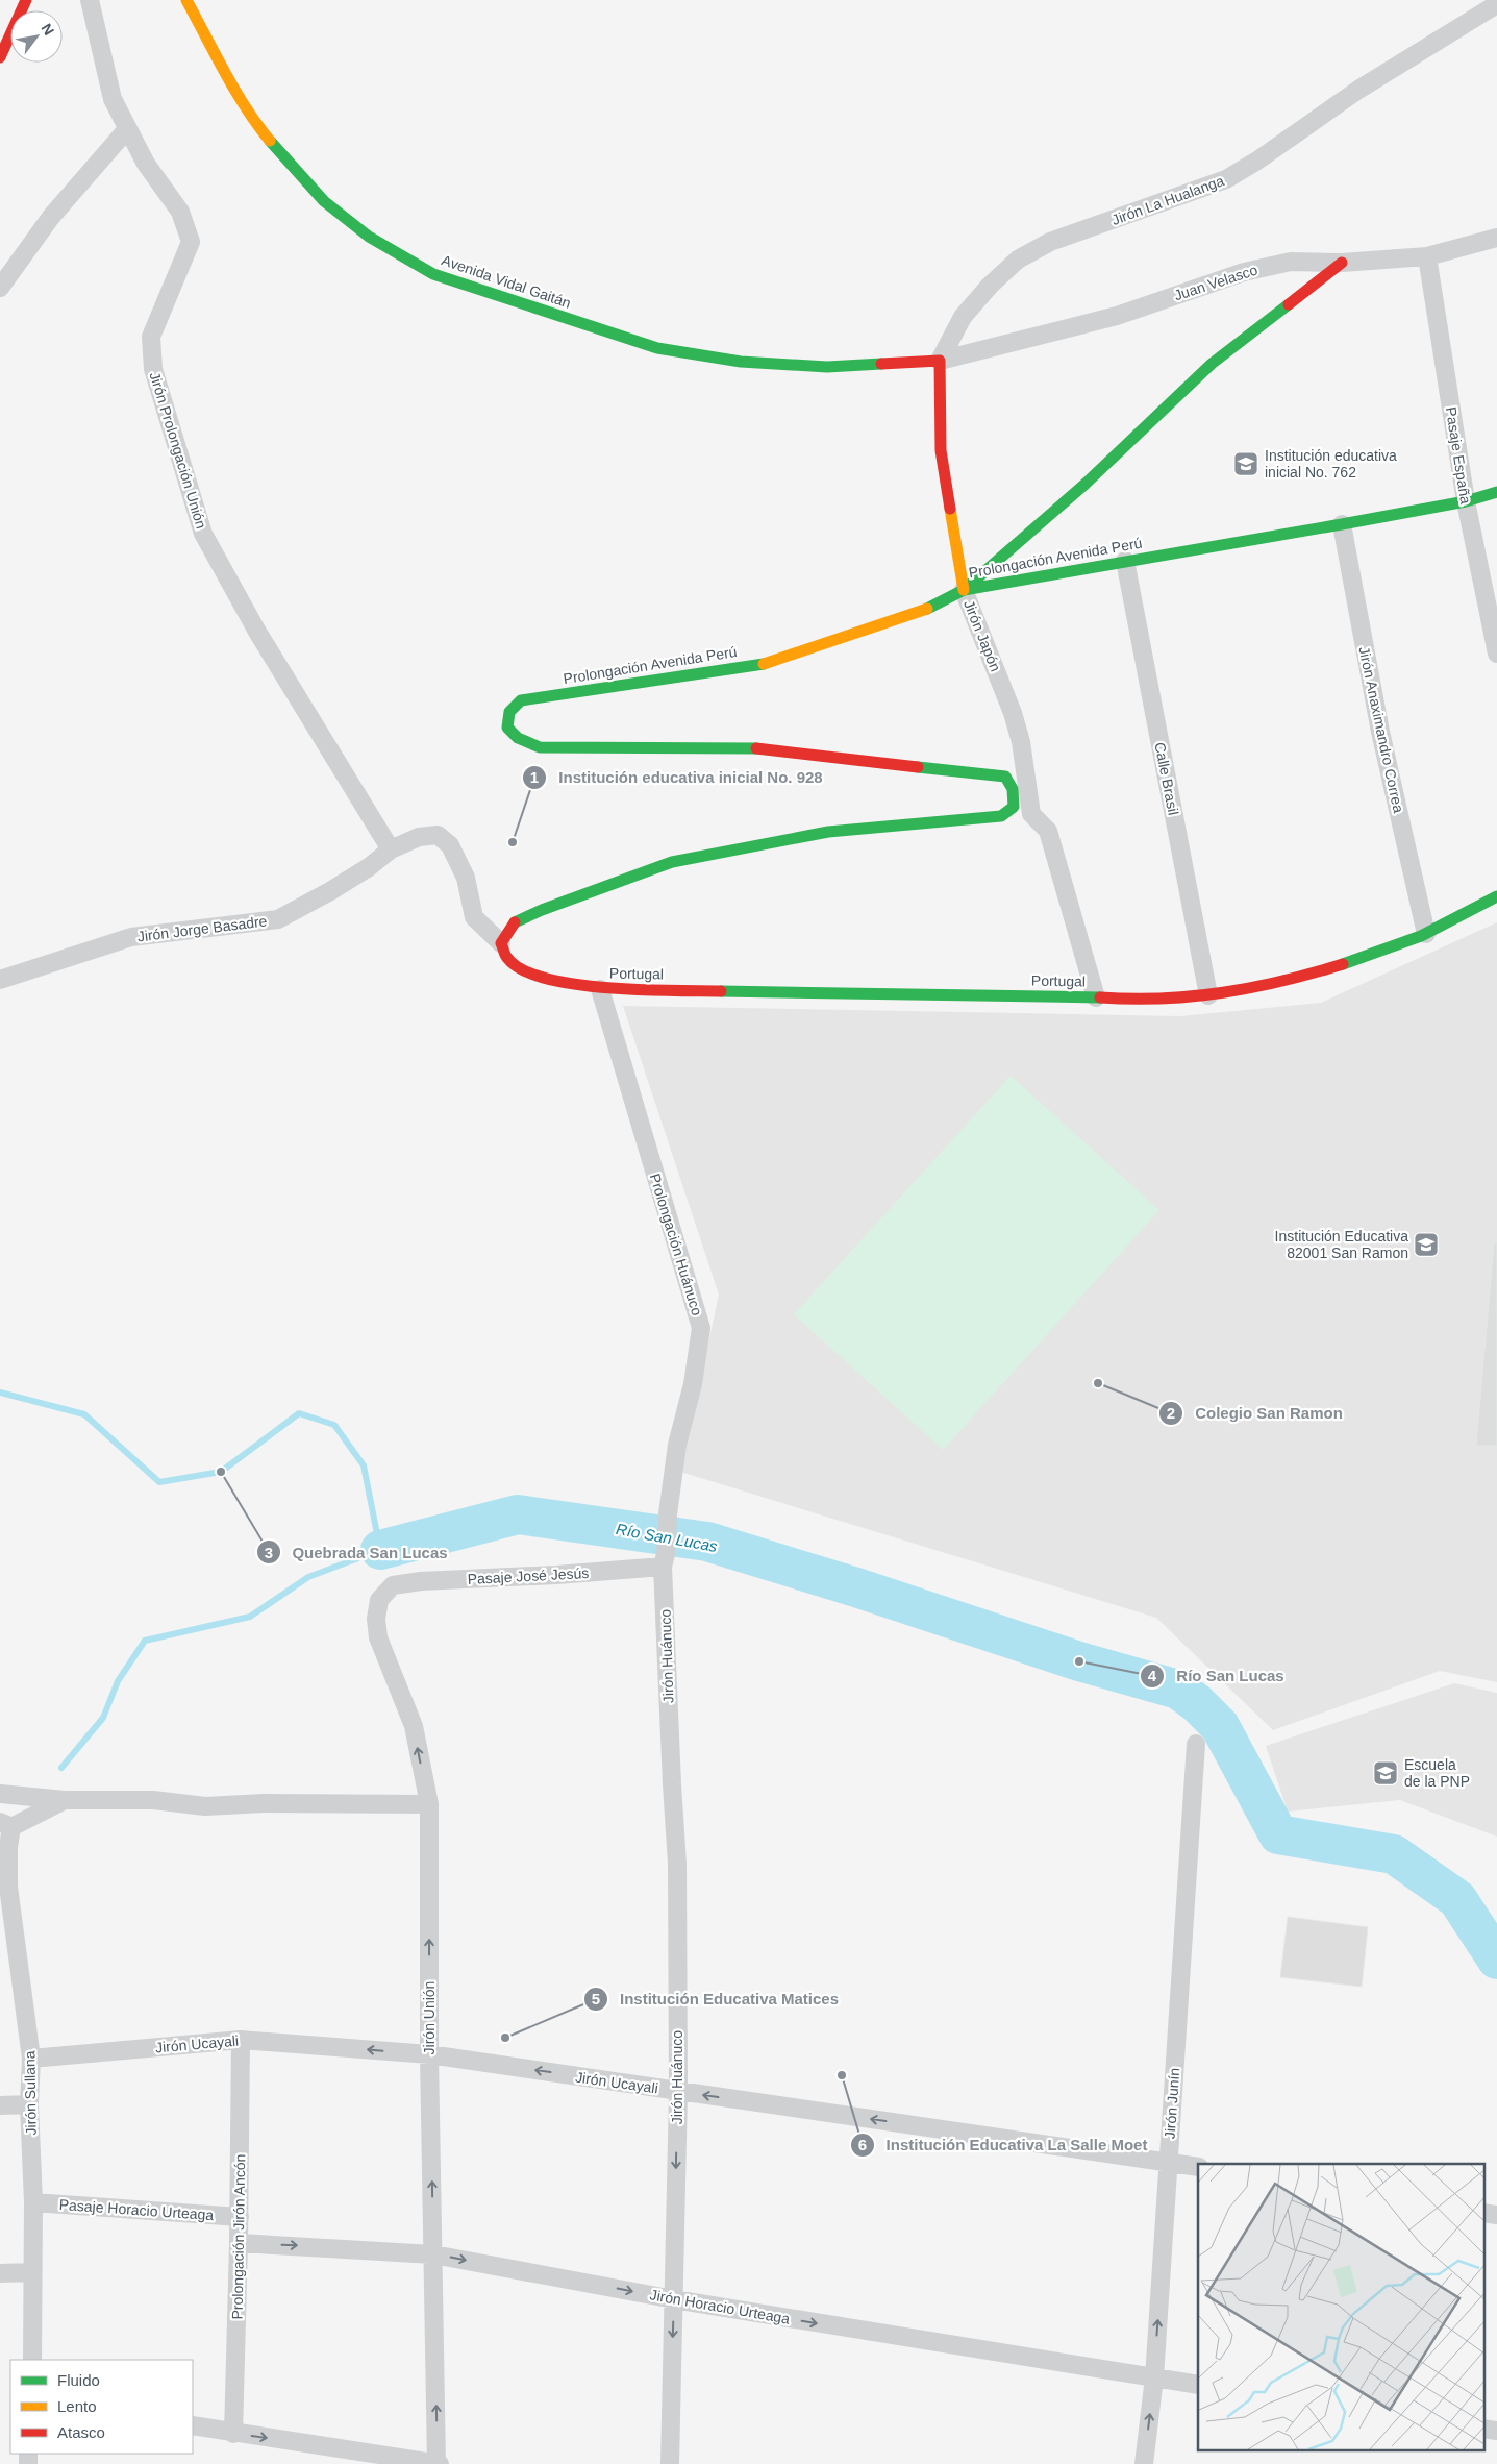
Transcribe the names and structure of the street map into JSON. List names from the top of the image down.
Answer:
{
  "streets": {
    "street": [
      "Jirón La Hualanga",
      "Avenida Vidal Gaitán",
      "Juan Velasco",
      "Jirón Prolongación Unión",
      "Pasaje España",
      "Prolongación Avenida Perú",
      "Jirón Japón",
      "Jirón Anaximandro Correa",
      "Calle Brasil",
      "Jirón Jorge Basadre",
      "Portugal",
      "Prolongación Huánuco",
      "Pasaje José Jesús",
      "Jirón Huánuco",
      "Jirón Unión",
      "Jirón Ucayali",
      "Jirón Sullana",
      "Jirón Junín",
      "Pasaje Horacio Urteaga",
      "Prolongación Jirón Ancón",
      "Jirón Horacio Urteaga"
    ]
  },
  "crossings": [
    ["Jirón La Hualanga", "Avenida Vidal Gaitán"],
    ["Jirón La Hualanga", "Juan Velasco"],
    ["Jirón La Hualanga", "Jirón Japón"],
    ["Avenida Vidal Gaitán", "Juan Velasco"],
    ["Avenida Vidal Gaitán", "Jirón Japón"],
    ["Juan Velasco", "Pasaje España"],
    ["Juan Velasco", "Jirón Japón"],
    ["Jirón Prolongación Unión", "Jirón Jorge Basadre"],
    ["Pasaje España", "Prolongación Avenida Perú"],
    ["Prolongación Avenida Perú", "Jirón Japón"],
    ["Prolongación Avenida Perú", "Jirón Anaximandro Correa"],
    ["Prolongación Avenida Perú", "Calle Brasil"],
    ["Jirón Anaximandro Correa", "Portugal"],
    ["Calle Brasil", "Portugal"],
    ["Jirón Jorge Basadre", "Portugal"],
    ["Portugal", "Prolongación Huánuco"],
    ["Prolongación Huánuco", "Pasaje José Jesús"],
    ["Prolongación Huánuco", "Jirón Huánuco"],
    ["Pasaje José Jesús", "Jirón Huánuco"],
    ["Pasaje José Jesús", "Jirón Unión"],
    ["Jirón Huánuco", "Jirón Ucayali"],
    ["Jirón Huánuco", "Jirón Horacio Urteaga"],
    ["Jirón Unión", "Jirón Ucayali"],
    ["Jirón Unión", "Jirón Horacio Urteaga"],
    ["Jirón Ucayali", "Jirón Sullana"],
    ["Jirón Ucayali", "Jirón Junín"],
    ["Jirón Ucayali", "Prolongación Jirón Ancón"],
    ["Jirón Sullana", "Pasaje Horacio Urteaga"],
    ["Jirón Junín", "Jirón Horacio Urteaga"],
    ["Pasaje Horacio Urteaga", "Prolongación Jirón Ancón"],
    ["Prolongación Jirón Ancón", "Jirón Horacio Urteaga"]
  ],
  "one_way": [
    "Jirón Huánuco",
    "Jirón Unión",
    "Jirón Ucayali",
    "Jirón Junín",
    "Jirón Horacio Urteaga"
  ],
  "water": ["Río San Lucas"],
  "places": {
    "school or university": ["Institución educativa inicial No. 762", "Institución Educativa 82001 San Ramon", "Escuela de la PNP"],
    "other": [
      "Institución educativa inicial No. 928",
      "Colegio San Ramon",
      "Quebrada San Lucas",
      "Río San Lucas",
      "Institución Educativa Matices",
      "Institución Educativa La Salle Moet"
    ]
  },
  "legend": ["Fluido", "Lento", "Atasco"],
  "north": "top right"
}
